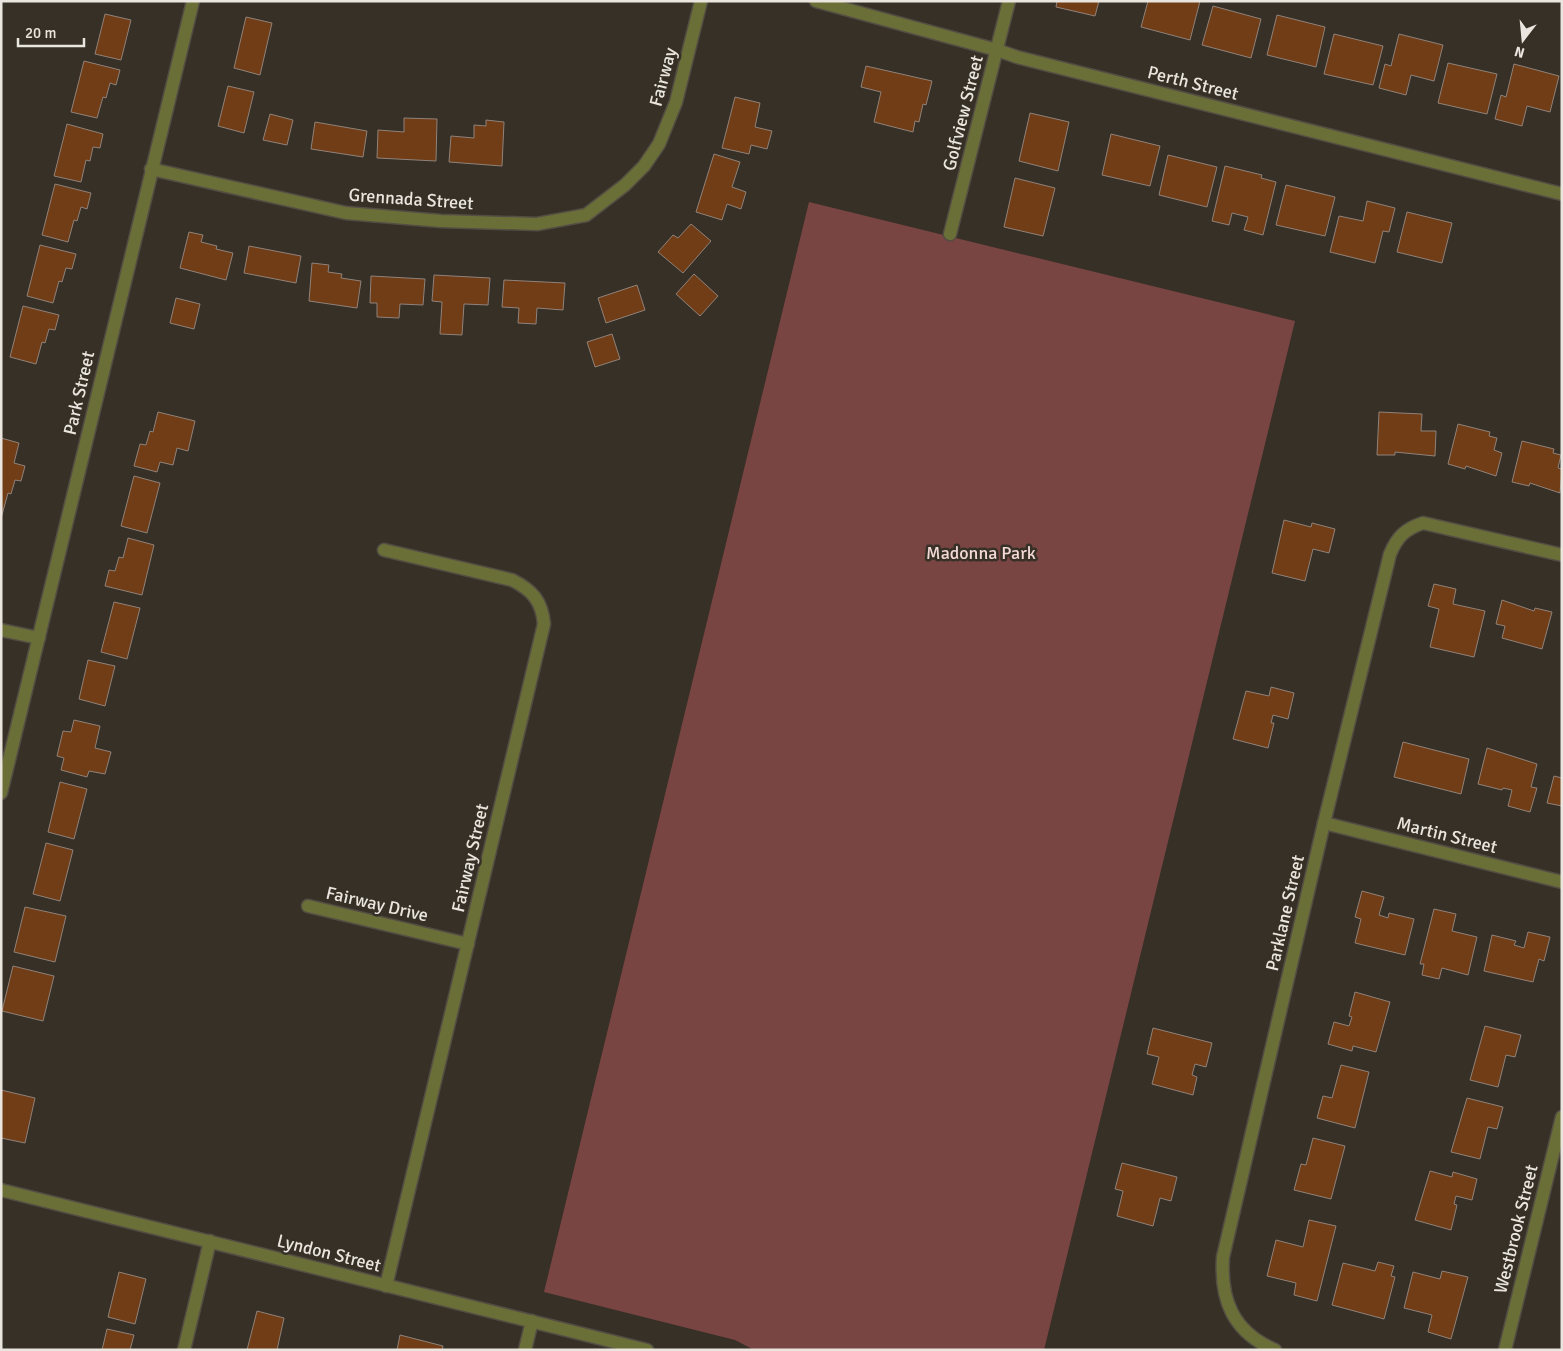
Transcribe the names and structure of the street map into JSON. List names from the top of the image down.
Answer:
{
  "streets": {
    "street": [
      "Fairway",
      "Perth Street",
      "Golfview Street",
      "Grennada Street",
      "Park Street",
      "Martin Street",
      "Fairway Street",
      "Fairway Drive",
      "Parklane Street",
      "Westbrook Street",
      "Lyndon Street"
    ]
  },
  "crossings": [
    ["Fairway", "Grennada Street"],
    ["Perth Street", "Golfview Street"],
    ["Grennada Street", "Park Street"],
    ["Martin Street", "Parklane Street"],
    ["Fairway Street", "Fairway Drive"],
    ["Fairway Street", "Lyndon Street"]
  ],
  "parks": ["Madonna Park"],
  "scale_bar": "20 m",
  "north": "bottom"
}
